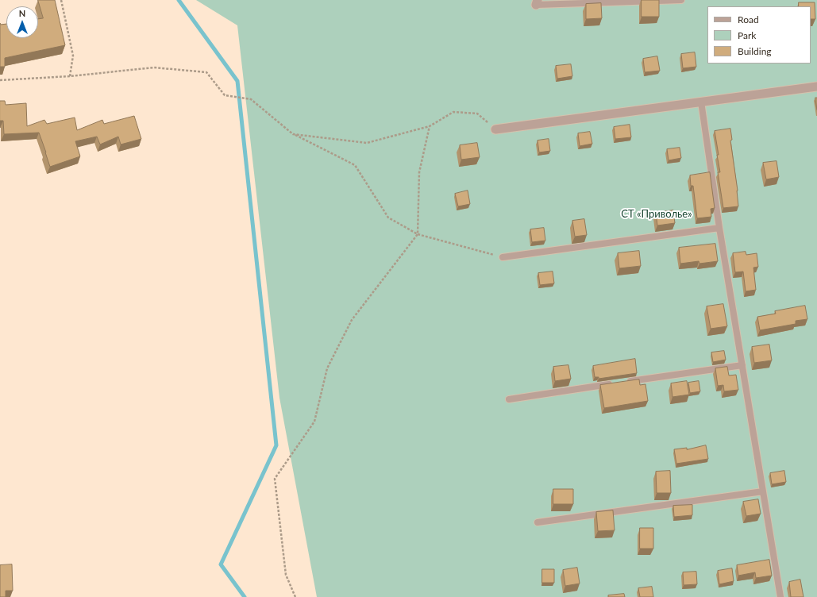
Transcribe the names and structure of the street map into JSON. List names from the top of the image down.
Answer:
{
  "parks": ["СТ «Приволье»"],
  "legend": ["Road", "Park", "Building"],
  "north": "top"
}
